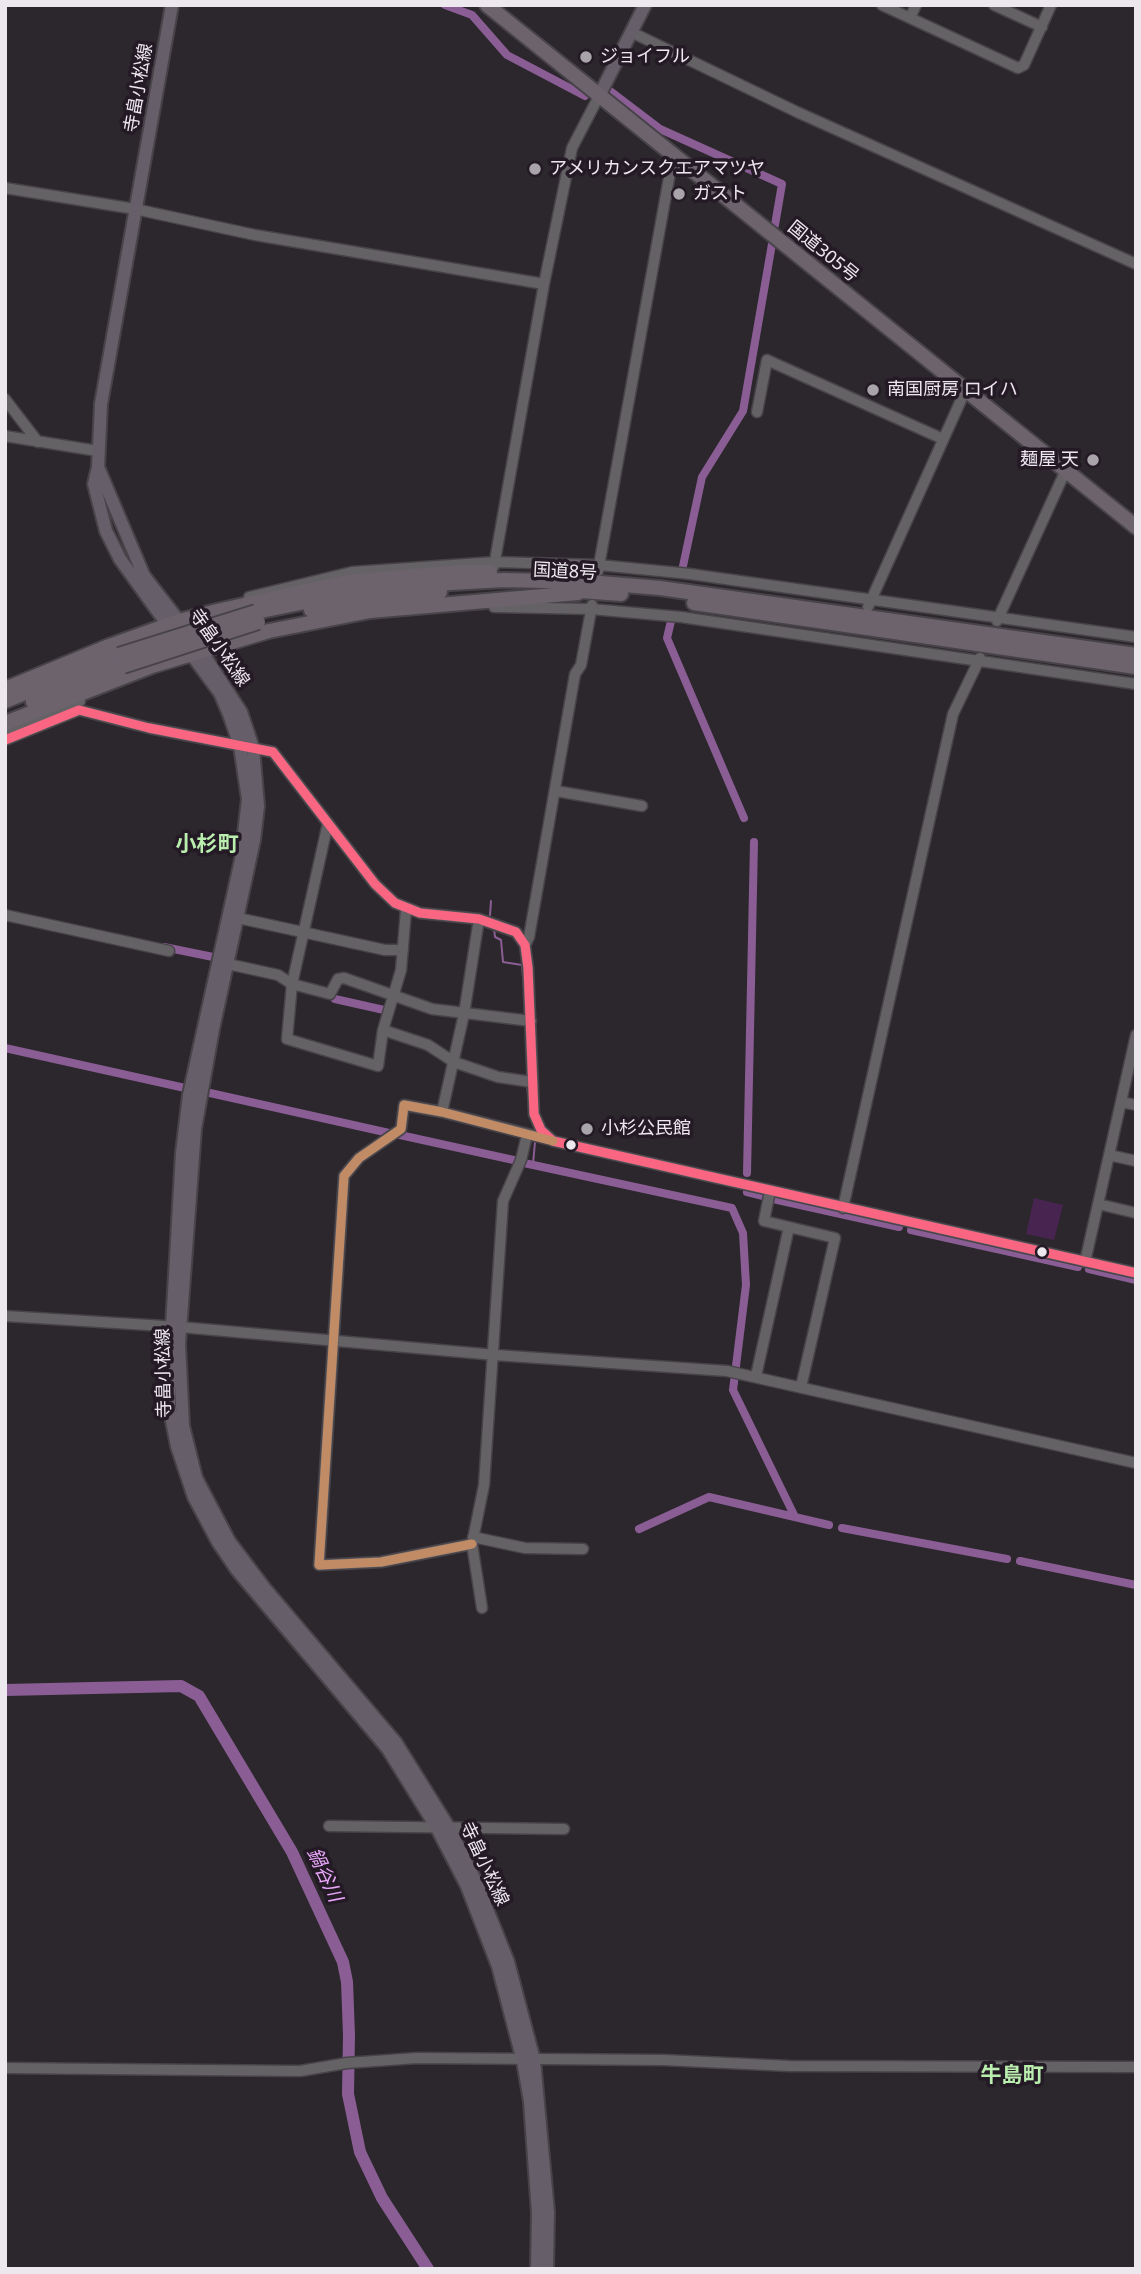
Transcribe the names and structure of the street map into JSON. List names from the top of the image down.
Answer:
{
  "streets": {
    "highway": ["国道305号", "国道8号"],
    "main road": ["寺畠小松線"]
  },
  "districts": ["小杉町", "牛島町"],
  "water": ["鍋谷川"],
  "places": [
    "ジョイフル",
    "アメリカンスクエアマツヤ",
    "ガスト",
    "南国厨房 ロイハ",
    "麺屋 天",
    "小杉公民館"
  ]
}
